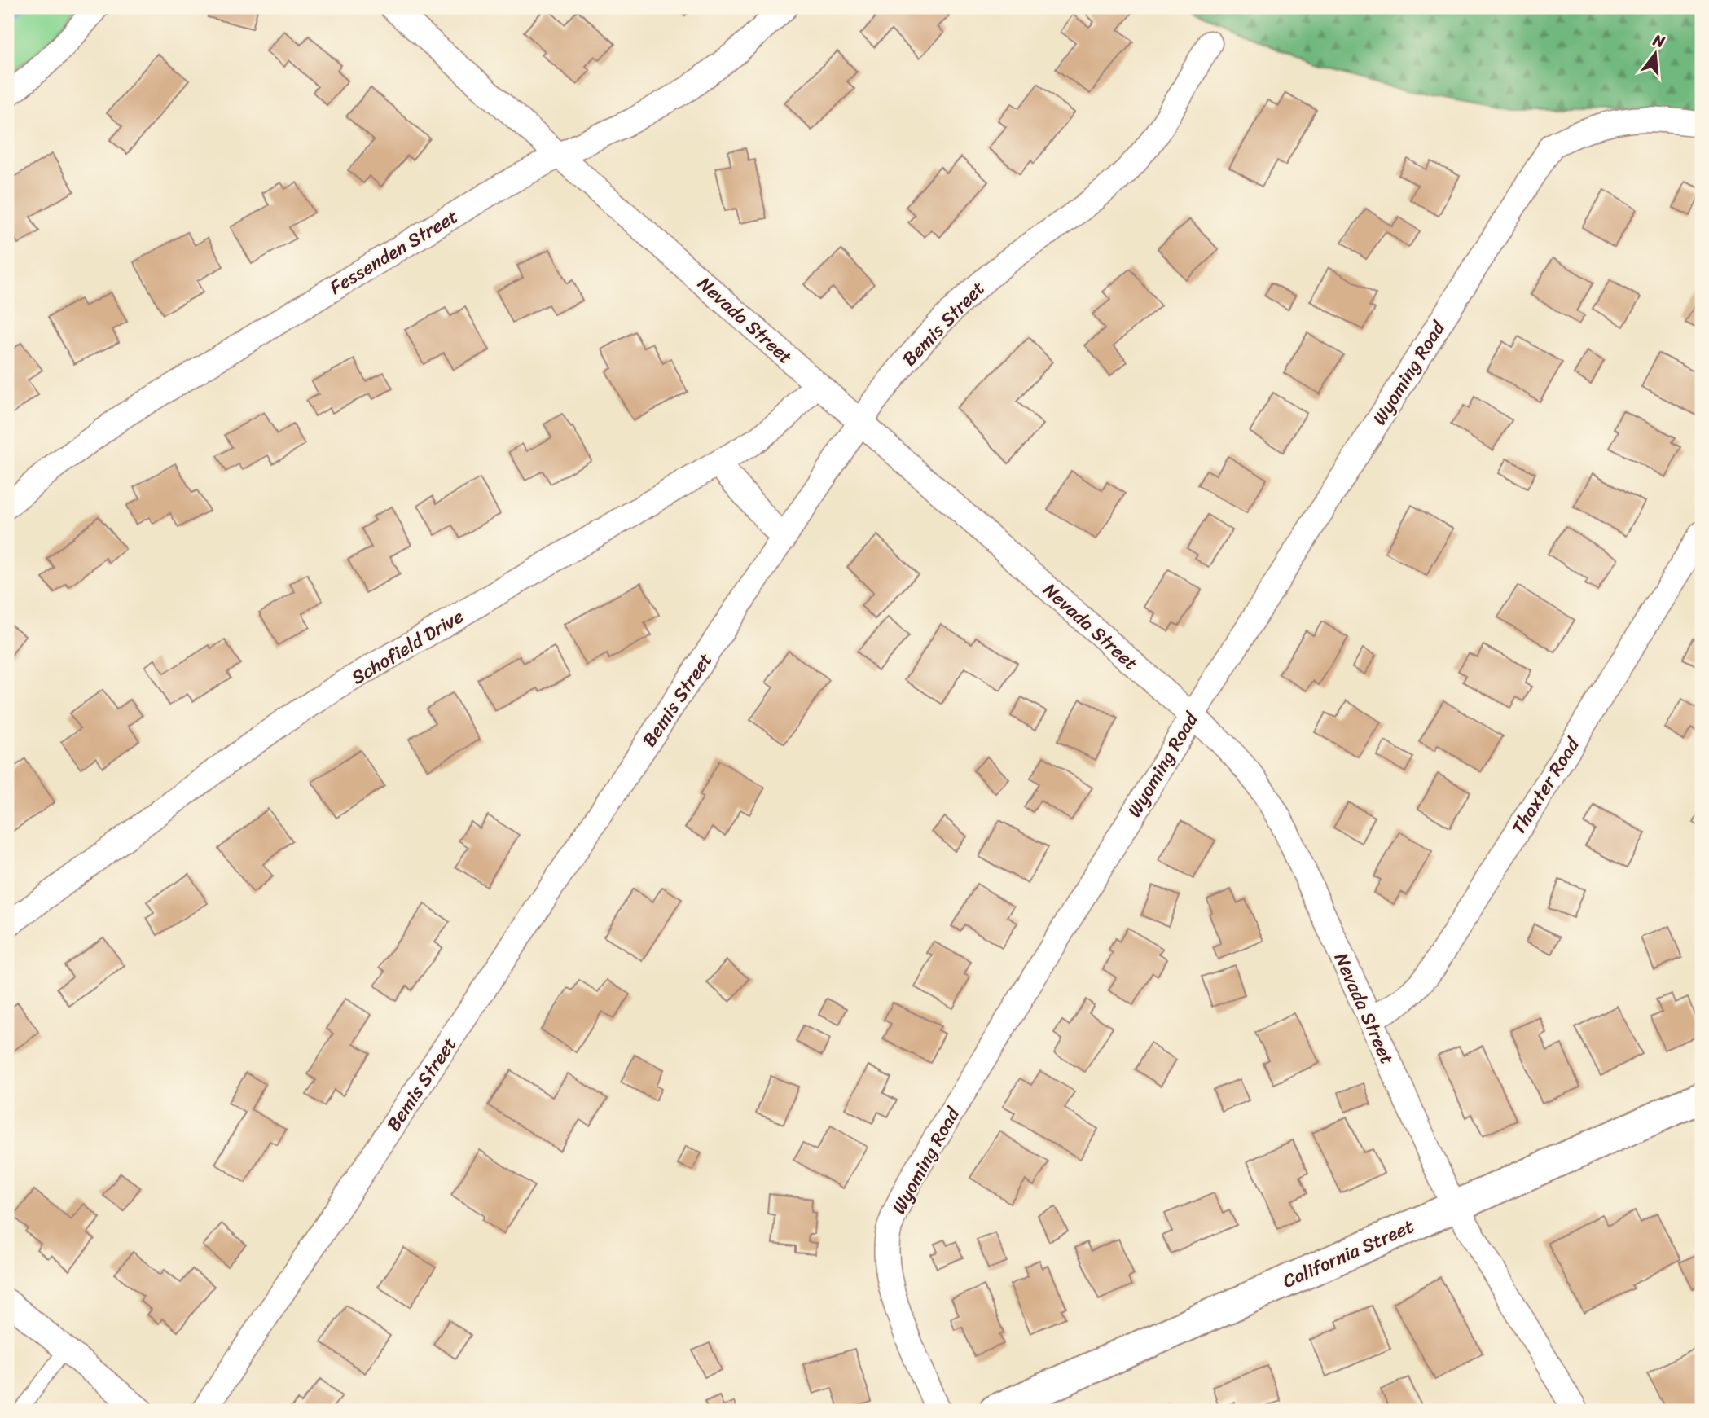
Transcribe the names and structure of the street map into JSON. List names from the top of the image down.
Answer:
{
  "streets": {
    "street": [
      "Fessenden Street",
      "Nevada Street",
      "Bemis Street",
      "Wyoming Road",
      "Schofield Drive",
      "Thaxter Road",
      "California Street"
    ]
  },
  "crossings": [
    ["Fessenden Street", "Nevada Street"],
    ["Nevada Street", "Bemis Street"],
    ["Nevada Street", "Wyoming Road"],
    ["Nevada Street", "Schofield Drive"],
    ["Nevada Street", "Thaxter Road"],
    ["Nevada Street", "California Street"]
  ],
  "north": "top"
}
